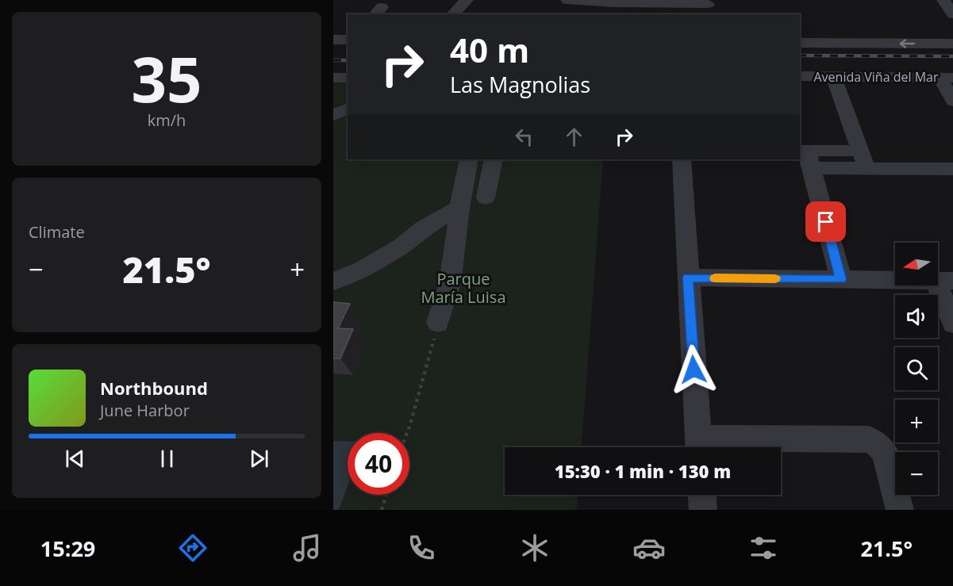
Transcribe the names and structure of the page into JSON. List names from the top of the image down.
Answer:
{
  "streets": {
    "street": ["Avenida Viña del Mar"]
  },
  "parks": ["Parque María Luisa"],
  "north": "left",
  "page": {
    "tile": [
      ["35", "km/h"],
      "Climate"
    ],
    "turn": ["40 m", "Las Magnolias"],
    "map_buttons": ["+", "−"],
    "heat": ["−", "21.5°", "+"],
    "song": ["Northbound", "June Harbor"],
    "limit": "40",
    "trip": "15:30 · 1 min · 130 m",
    "tabs": ["15:29", "21.5°"]
  }
}
